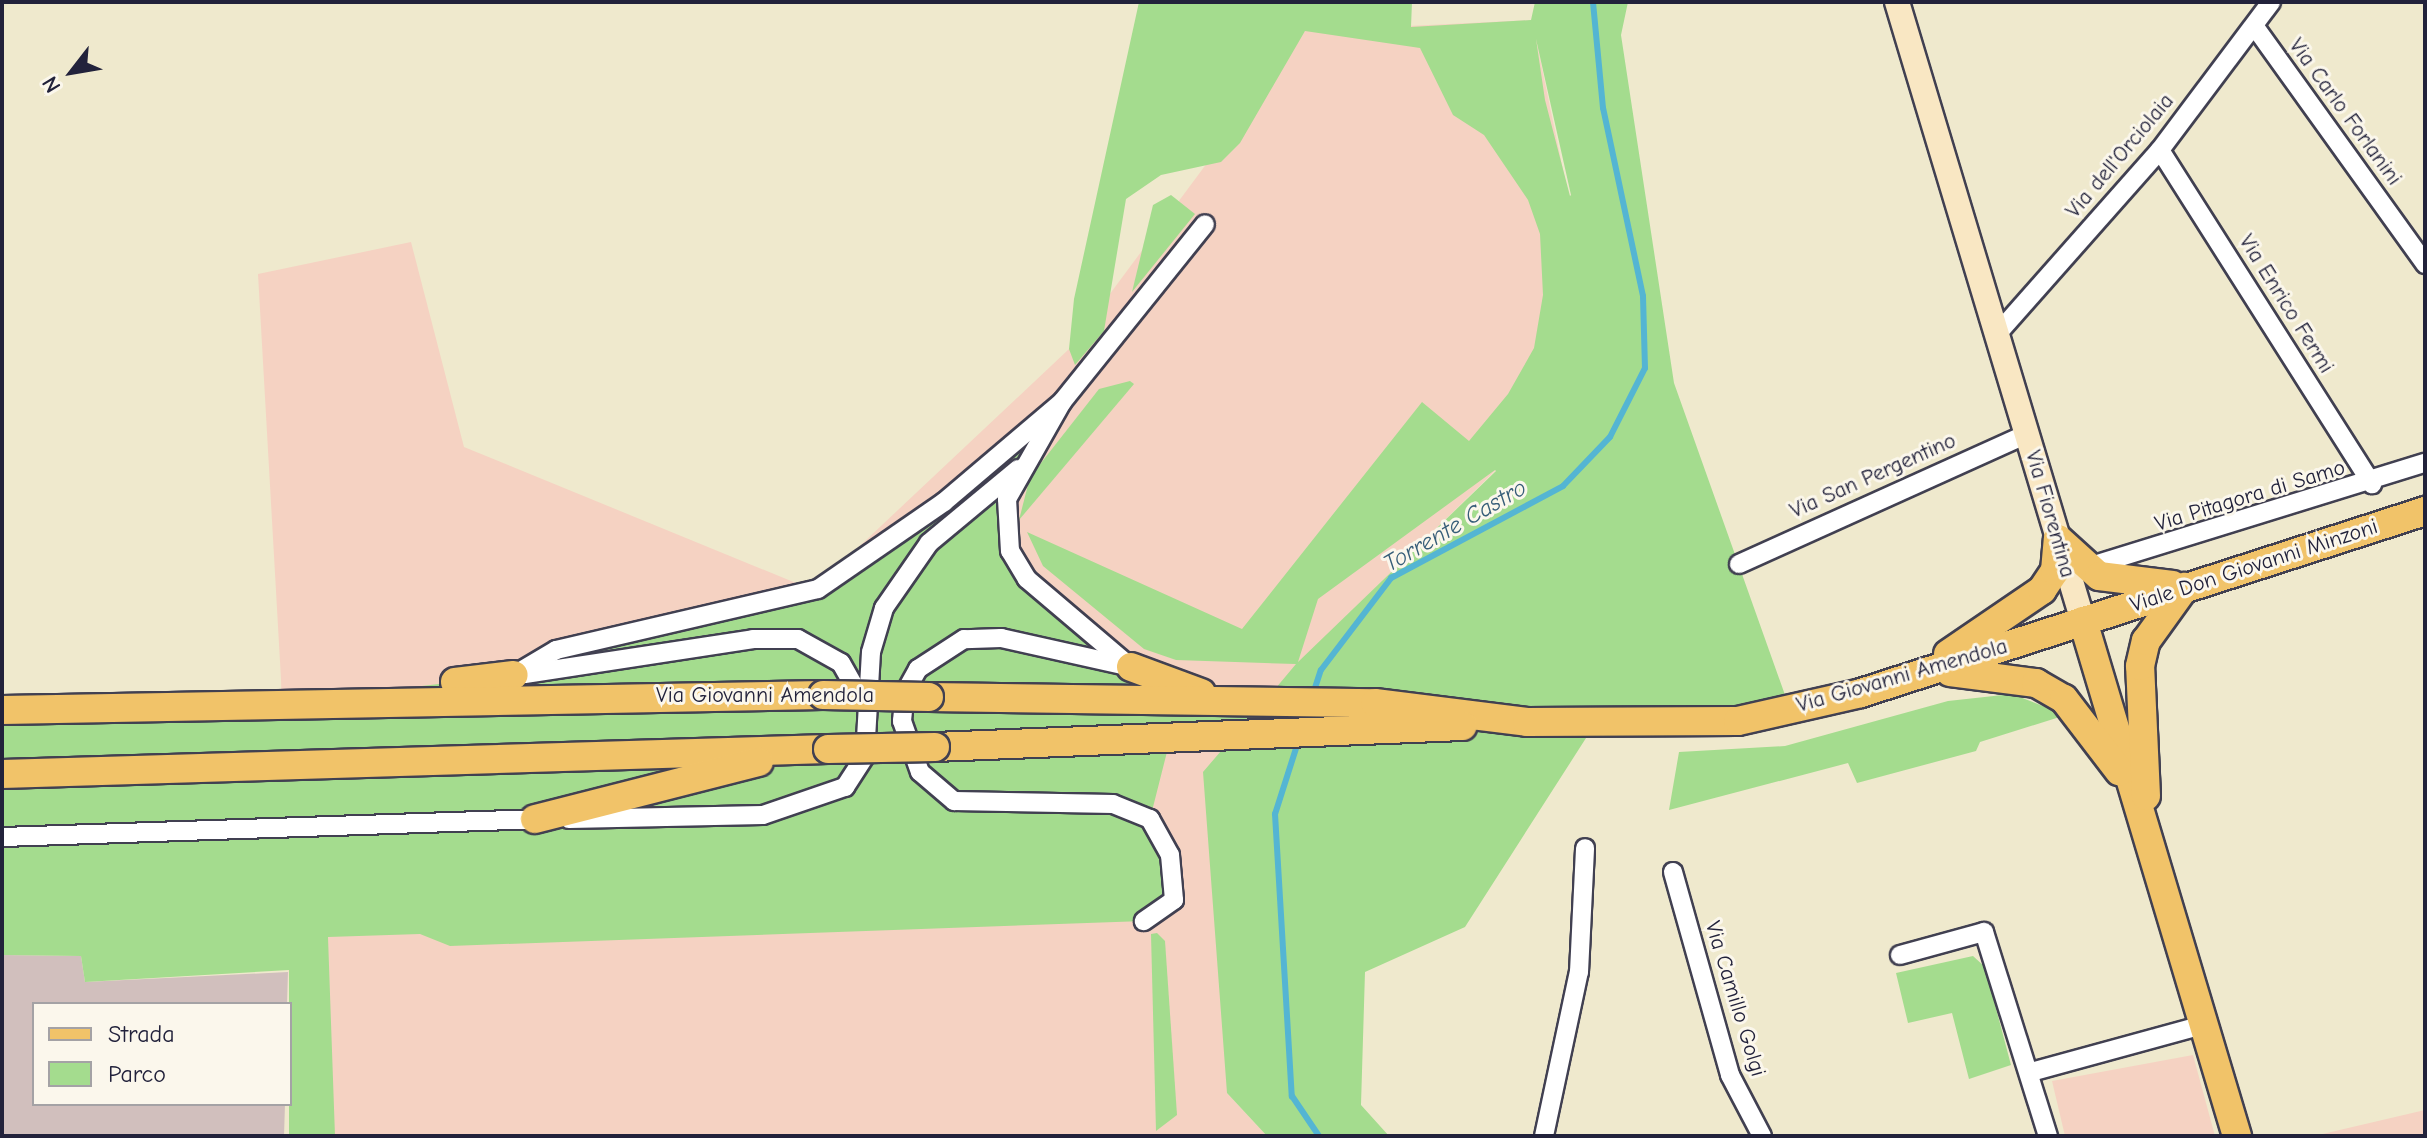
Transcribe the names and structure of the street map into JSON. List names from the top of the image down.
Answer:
{
  "streets": {
    "main road": ["Via Fiorentina", "Viale Don Giovanni Minzoni", "Via Giovanni Amendola"],
    "street": [
      "Via Carlo Forlanini",
      "Via dell'Orciolaia",
      "Via Enrico Fermi",
      "Via San Pergentino",
      "Via Pitagora di Samo",
      "Via Camillo Golgi"
    ]
  },
  "crossings": [
    ["Via Carlo Forlanini", "Via dell'Orciolaia"],
    ["Via dell'Orciolaia", "Via Enrico Fermi"],
    ["Via dell'Orciolaia", "Via Fiorentina"],
    ["Via Enrico Fermi", "Via Pitagora di Samo"],
    ["Via San Pergentino", "Via Fiorentina"],
    ["Via Fiorentina", "Viale Don Giovanni Minzoni"],
    ["Via Fiorentina", "Via Giovanni Amendola"],
    ["Viale Don Giovanni Minzoni", "Via Giovanni Amendola"]
  ],
  "water": ["Torrente Castro"],
  "legend": ["Strada", "Parco"],
  "north": "bottom left"
}
